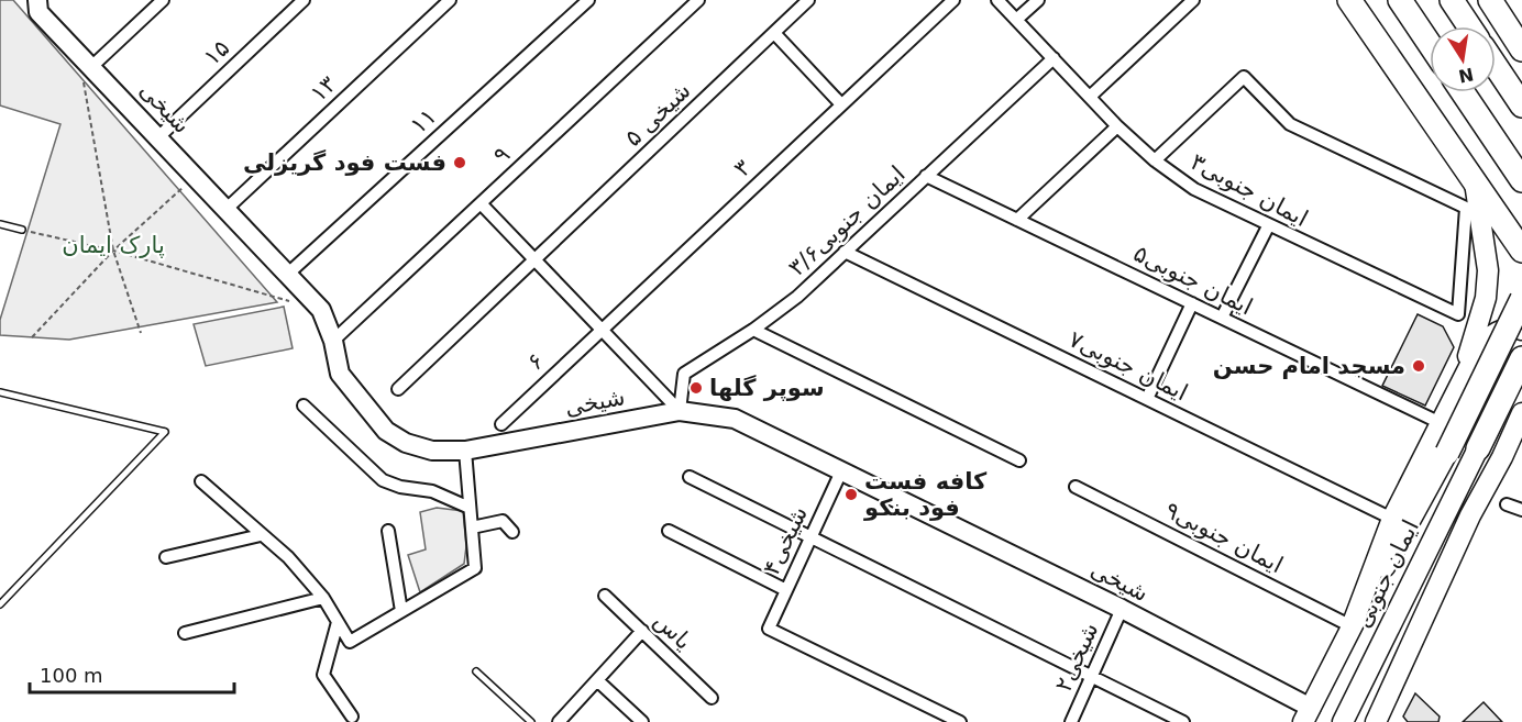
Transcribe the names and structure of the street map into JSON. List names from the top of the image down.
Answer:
{
  "streets": {
    "main road": ["ایمان جنوبی"],
    "street": [
      "۱۵",
      "۱۳",
      "شیخی",
      "شیخی ۵",
      "۱۱",
      "۹",
      "۳",
      "ایمان جنوبی۳",
      "ایمان جنوبی۳/۶",
      "ایمان جنوبی۵",
      "۶",
      "ایمان جنوبی۷",
      "ایمان جنوبی۹",
      "شیخی۴",
      "یاس",
      "شیخی۲"
    ]
  },
  "crossings": [
    ["۱۵", "شیخی"],
    ["۱۳", "شیخی"],
    ["شیخی", "۱۱"],
    ["شیخی", "۹"],
    ["شیخی", "ایمان جنوبی۳/۶"],
    ["شیخی", "شیخی۴"],
    ["شیخی", "ایمان جنوبی"],
    ["شیخی", "شیخی۲"],
    ["۳", "۶"],
    ["ایمان جنوبی۳", "ایمان جنوبی۳/۶"],
    ["ایمان جنوبی۳/۶", "ایمان جنوبی۵"],
    ["ایمان جنوبی۳/۶", "ایمان جنوبی۷"],
    ["ایمان جنوبی۹", "ایمان جنوبی"]
  ],
  "parks": ["پارک ایمان"],
  "places": [
    "فست فود گریزلی",
    "مسجد امام حسن",
    "سوپر گلها",
    "کافه فست فود بنکو"
  ],
  "scale_bar": "100 m",
  "north": "bottom"
}
